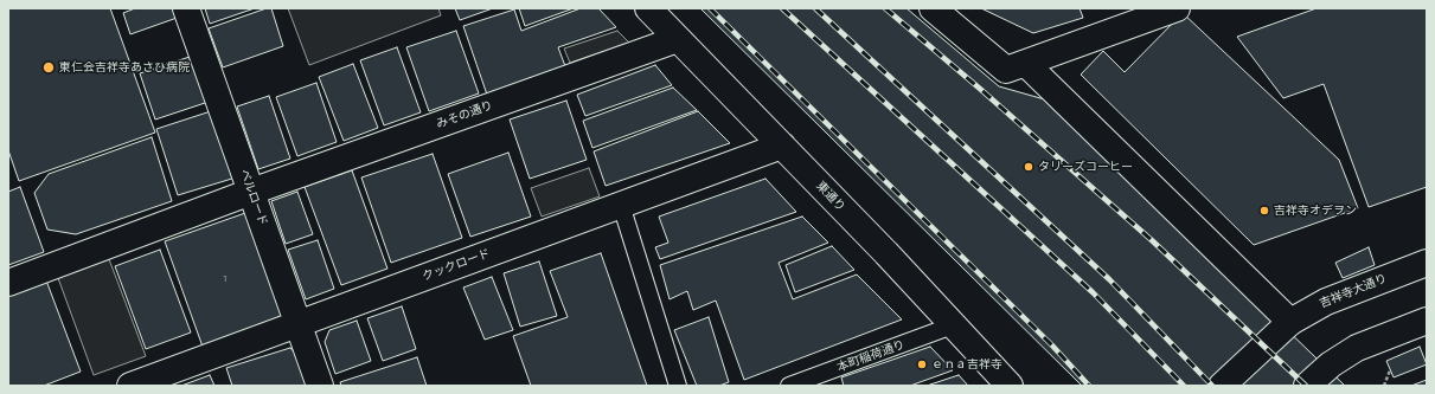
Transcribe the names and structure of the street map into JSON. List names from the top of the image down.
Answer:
{
  "streets": {
    "street": [
      "みその通り",
      "東通り",
      "ベルロード",
      "クックロード",
      "吉祥寺大通り"
    ],
    "lane": ["本町稲荷通り"]
  },
  "crossings": [
    ["みその通り", "東通り"],
    ["みその通り", "ベルロード"],
    ["東通り", "クックロード"],
    ["東通り", "本町稲荷通り"],
    ["ベルロード", "クックロード"]
  ],
  "places": [
    "東仁会吉祥寺あさひ病院",
    "タリーズコーヒー",
    "吉祥寺オデヲン",
    "ｅｎａ吉祥寺"
  ],
  "house_numbers": ["1"]
}
